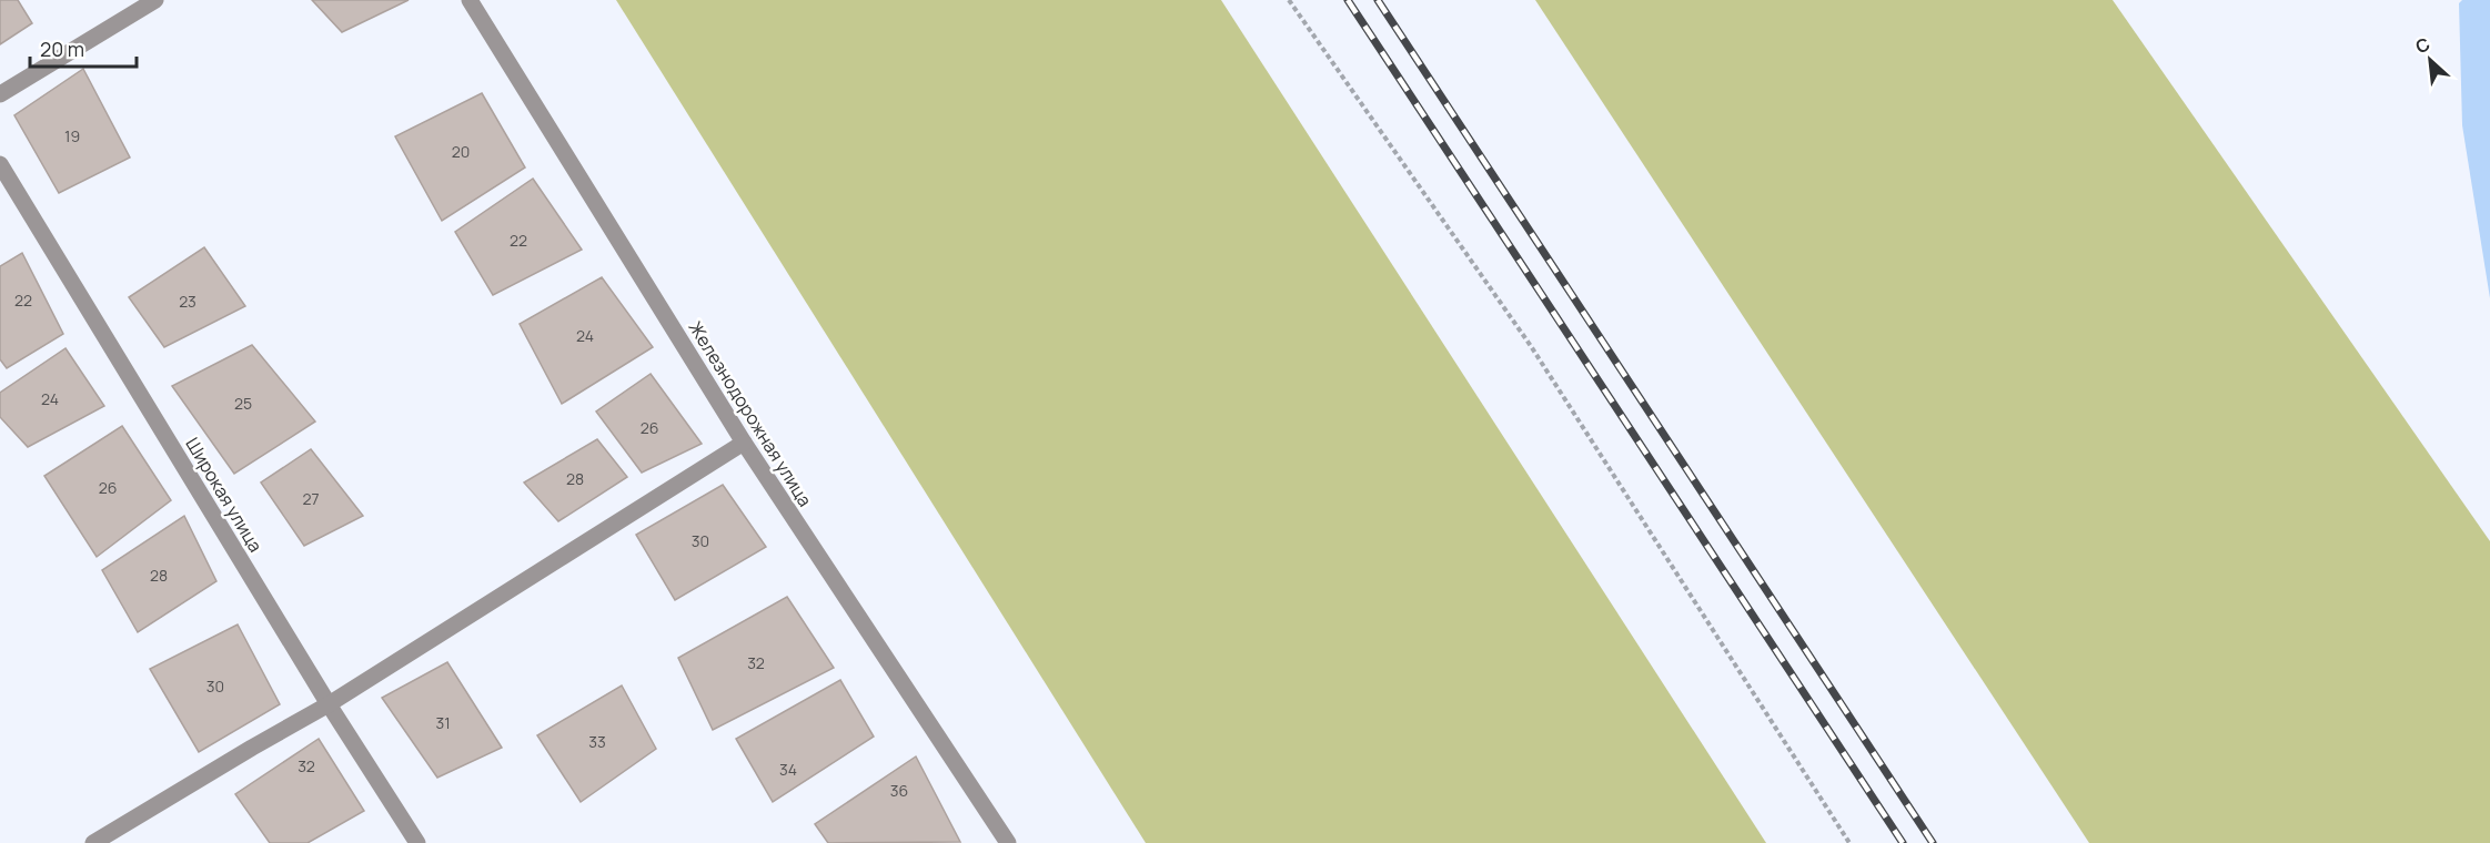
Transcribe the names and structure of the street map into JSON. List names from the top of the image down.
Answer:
{
  "streets": {
    "street": ["Железнодорожная улица", "Широкая улица"]
  },
  "house_numbers": [
    "19",
    "20",
    "22",
    "22",
    "23",
    "24",
    "24",
    "25",
    "26",
    "28",
    "26",
    "27",
    "30",
    "28",
    "32",
    "30",
    "31",
    "33",
    "32",
    "34",
    "36"
  ],
  "scale_bar": "20 m",
  "north": "top left"
}
